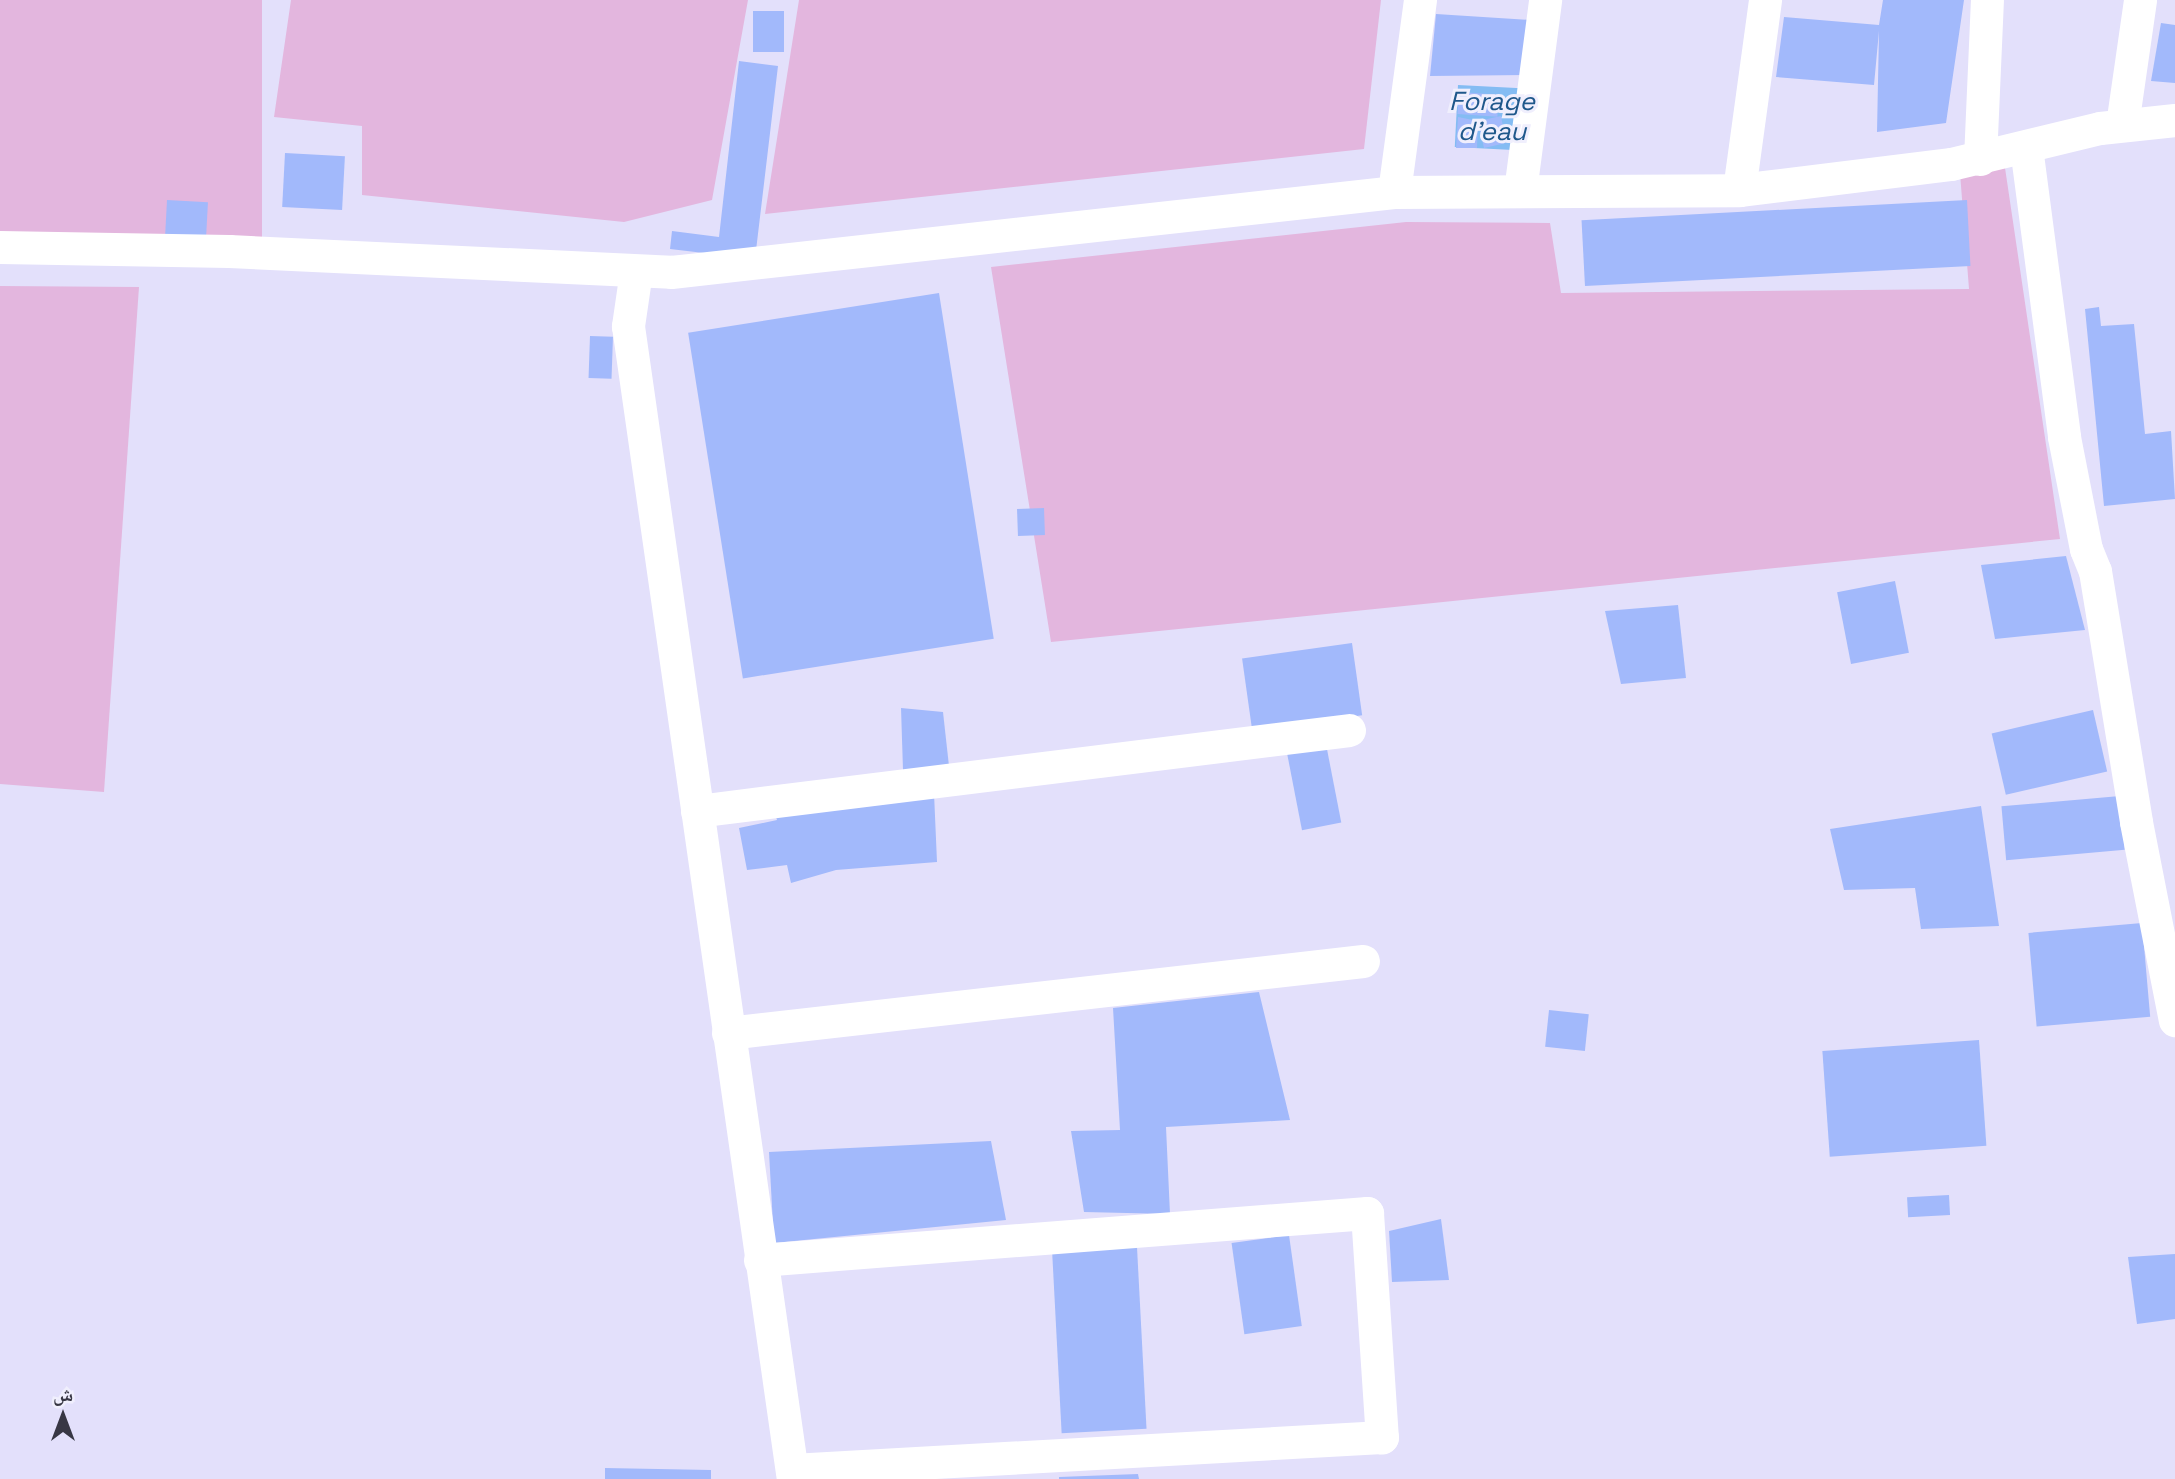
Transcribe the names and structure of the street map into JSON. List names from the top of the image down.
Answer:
{
  "water": ["Forage d'eau"],
  "north": "top"
}
